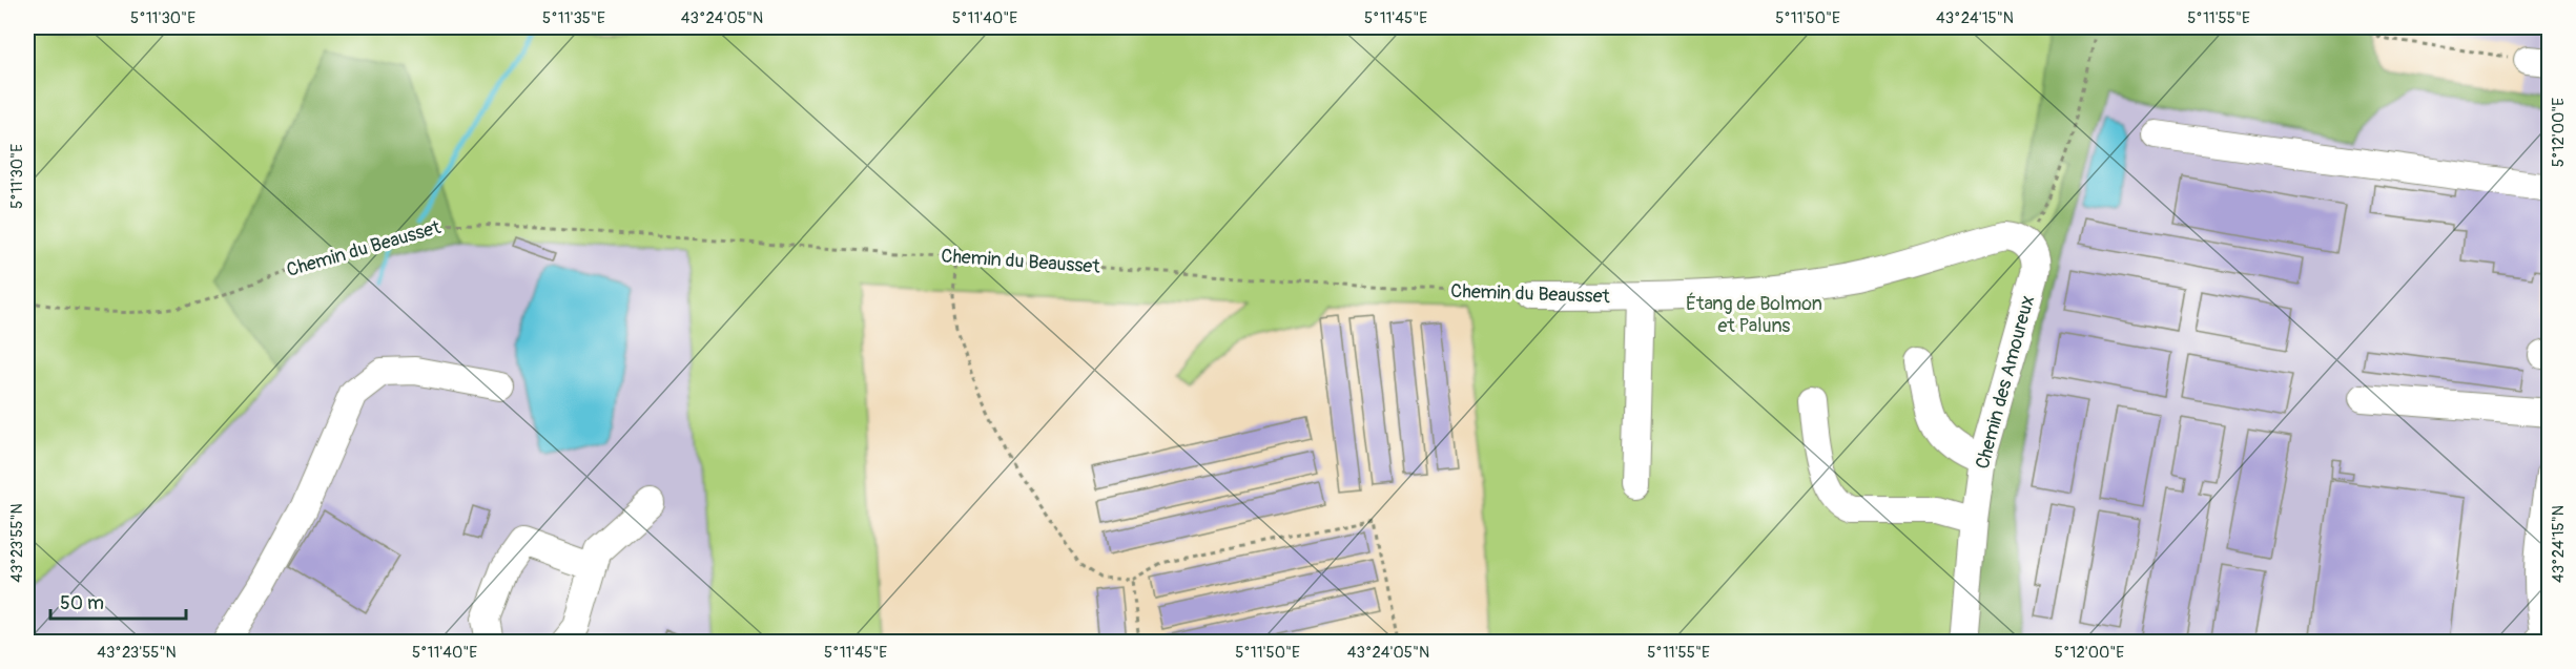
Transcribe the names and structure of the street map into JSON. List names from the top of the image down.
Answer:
{
  "streets": {
    "street": ["Chemin du Beausset", "Chemin des Amoureux"]
  },
  "crossings": [
    ["Chemin du Beausset", "Chemin des Amoureux"]
  ],
  "parks": ["Étang de Bolmon et Paluns"],
  "scale_bar": "50 m",
  "coordinates": [
    "5°11'30\"E",
    "5°11'35\"E",
    "43°24'05\"N",
    "5°11'40\"E",
    "5°11'45\"E",
    "5°11'50\"E",
    "43°24'15\"N",
    "5°11'55\"E",
    "5°12'00\"E",
    "43°23'55\"N"
  ]
}
